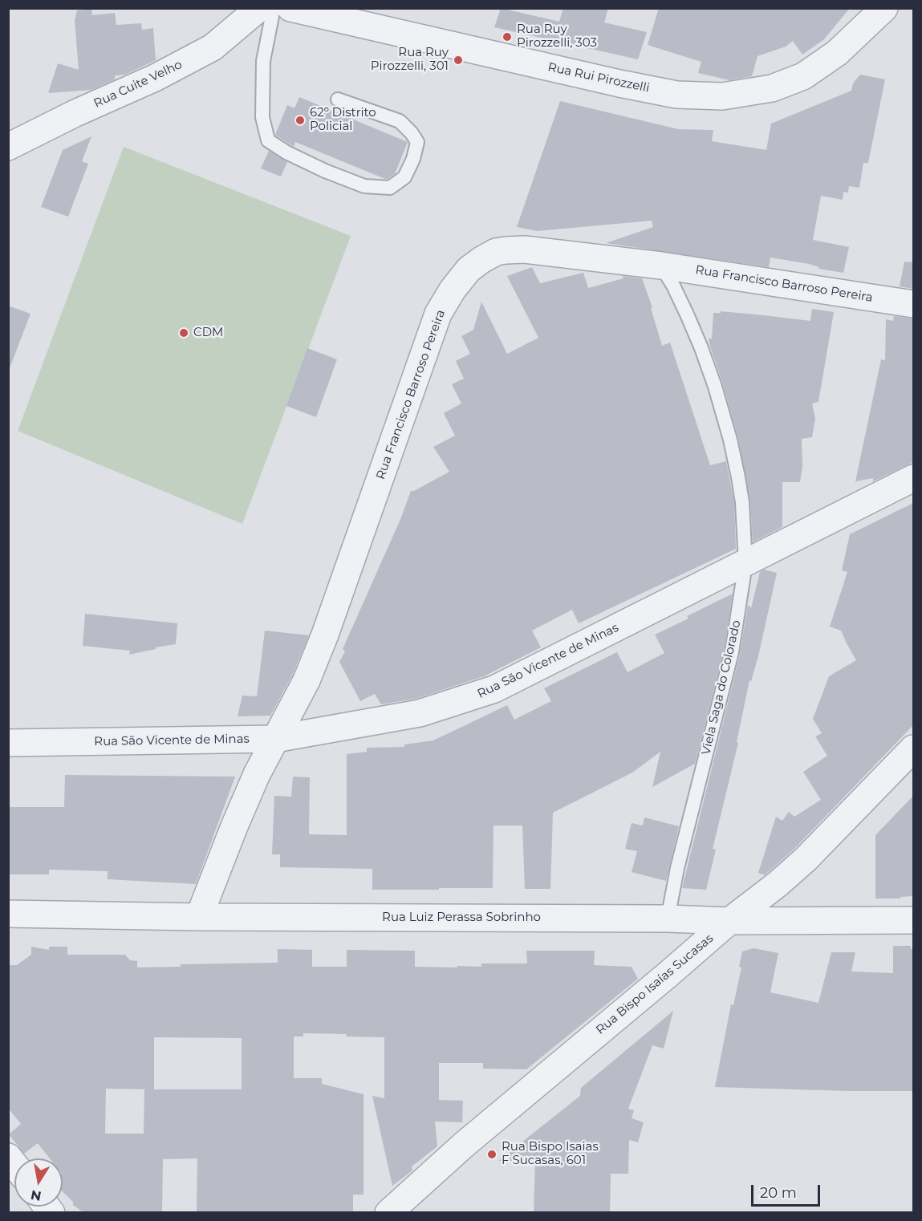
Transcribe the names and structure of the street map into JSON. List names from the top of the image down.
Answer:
{
  "streets": {
    "street": [
      "Rua Rui Pirozzelli",
      "Rua Cuite Velho",
      "Rua Francisco Barroso Pereira",
      "Rua São Vicente de Minas",
      "Rua Luiz Perassa Sobrinho",
      "Rua Bispo Isaías Sucasas"
    ],
    "lane": ["Viela Saga do Colorado"]
  },
  "crossings": [
    ["Rua Francisco Barroso Pereira", "Rua São Vicente de Minas"],
    ["Rua Francisco Barroso Pereira", "Viela Saga do Colorado"],
    ["Rua Francisco Barroso Pereira", "Rua Luiz Perassa Sobrinho"],
    ["Rua São Vicente de Minas", "Viela Saga do Colorado"],
    ["Viela Saga do Colorado", "Rua Luiz Perassa Sobrinho"],
    ["Rua Luiz Perassa Sobrinho", "Rua Bispo Isaías Sucasas"]
  ],
  "places": [
    "Rua Ruy Pirozzelli, 303",
    "Rua Ruy Pirozzelli, 301",
    "62º Distrito Policial",
    "CDM",
    "Rua Bispo Isaias F Sucasas, 601"
  ],
  "scale_bar": "20 m",
  "north": "bottom"
}
